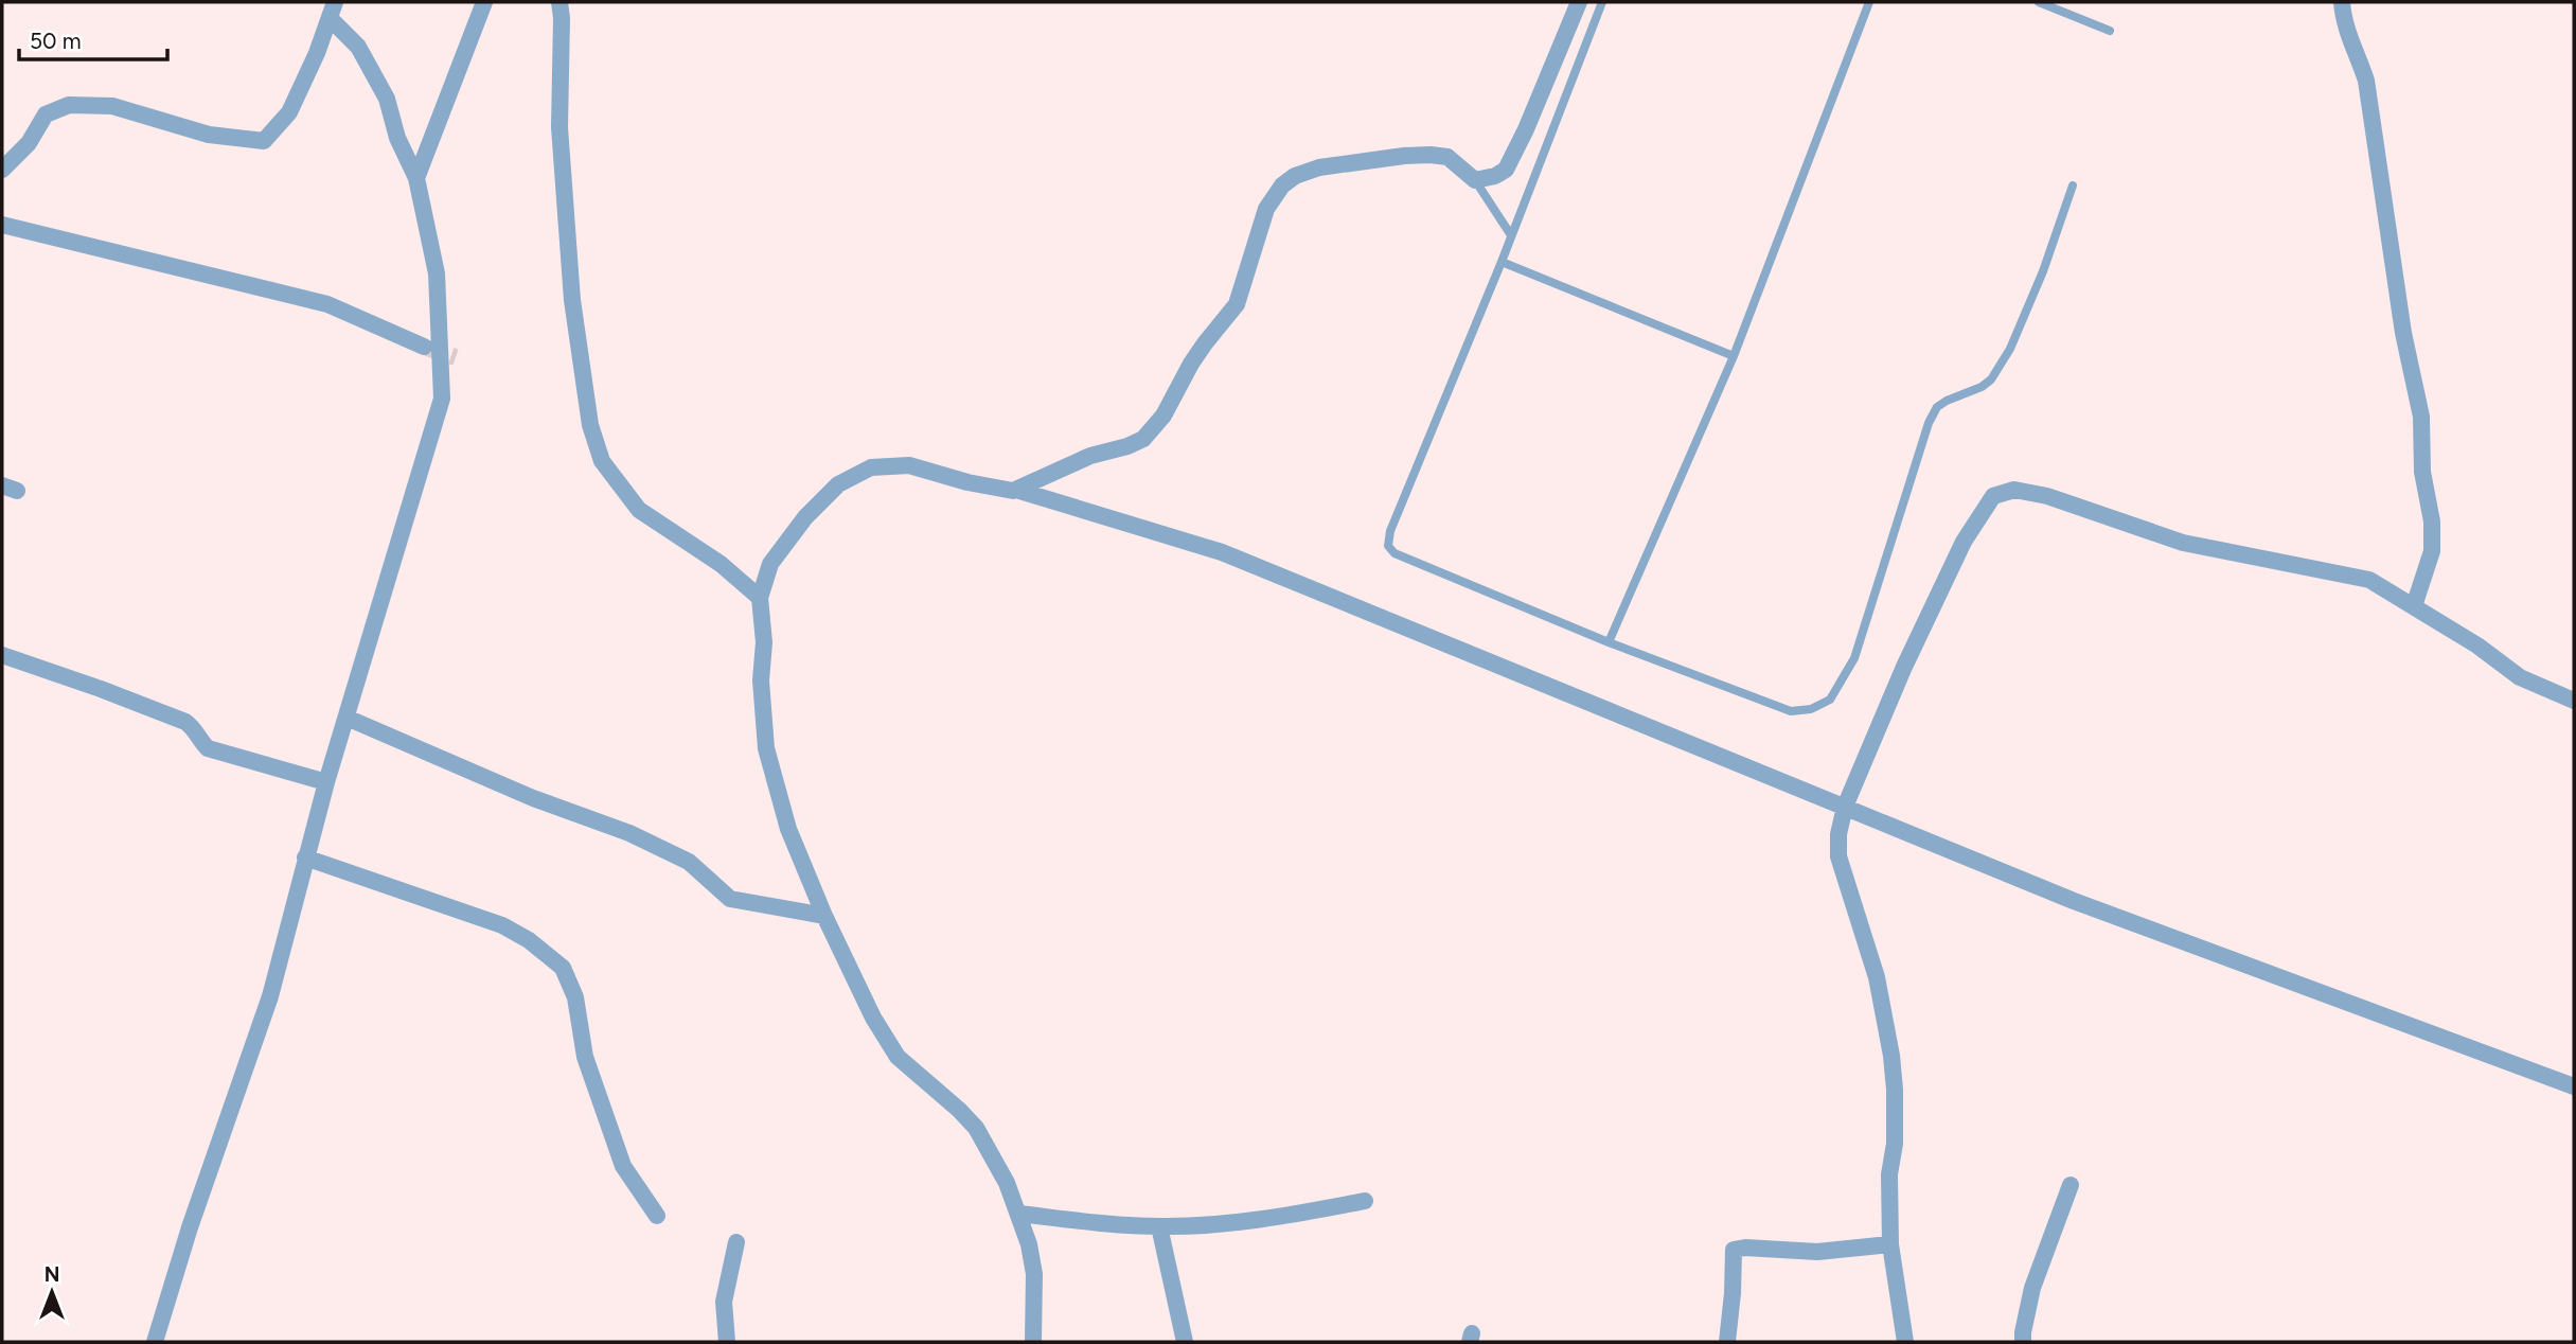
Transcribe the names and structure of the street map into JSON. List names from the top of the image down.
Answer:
{
  "scale_bar": "50 m",
  "north": "top"
}
